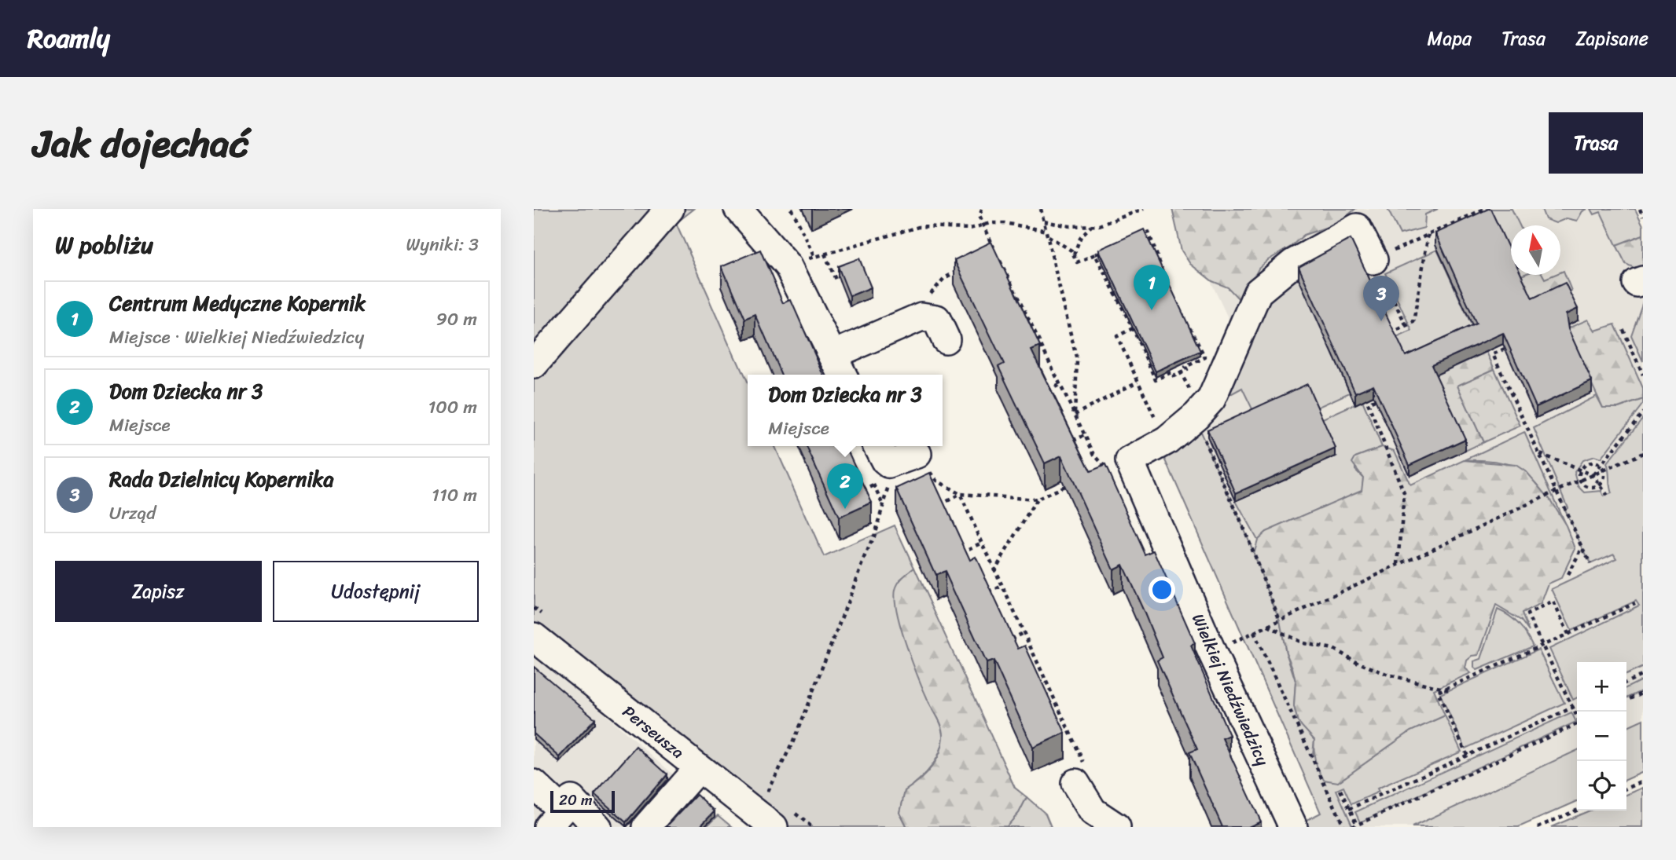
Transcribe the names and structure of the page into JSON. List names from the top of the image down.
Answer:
{
  "streets": {
    "street": ["Wielkiej Niedźwiedzicy", "Perseusza"]
  },
  "scale_bar": "20 m",
  "north": "top",
  "page": {
    "header": "Roamly",
    "nav": ["Mapa", "Trasa", "Zapisane"],
    "title": "Jak dojechać",
    "buttons": [
      "Trasa",
      ["Zapisz", "Udostępnij"]
    ],
    "heading": ["W pobliżu", "Wyniki: 3"],
    "pins": ["1", "3", "2"],
    "list": [
      {
        "mark": "1",
        "name": "Centrum Medyczne Kopernik",
        "note": "Miejsce · Wielkiej Niedźwiedzicy",
        "value": "90 m"
      },
      {
        "mark": "2",
        "name": "Dom Dziecka nr 3",
        "note": "Miejsce",
        "value": "100 m"
      },
      {
        "mark": "3",
        "name": "Rada Dzielnicy Kopernika",
        "note": "Urząd",
        "value": "110 m"
      }
    ],
    "popup": ["Dom Dziecka nr 3", "Miejsce"],
    "map_buttons": ["+", "−"],
    "scale": "20 m"
  }
}
